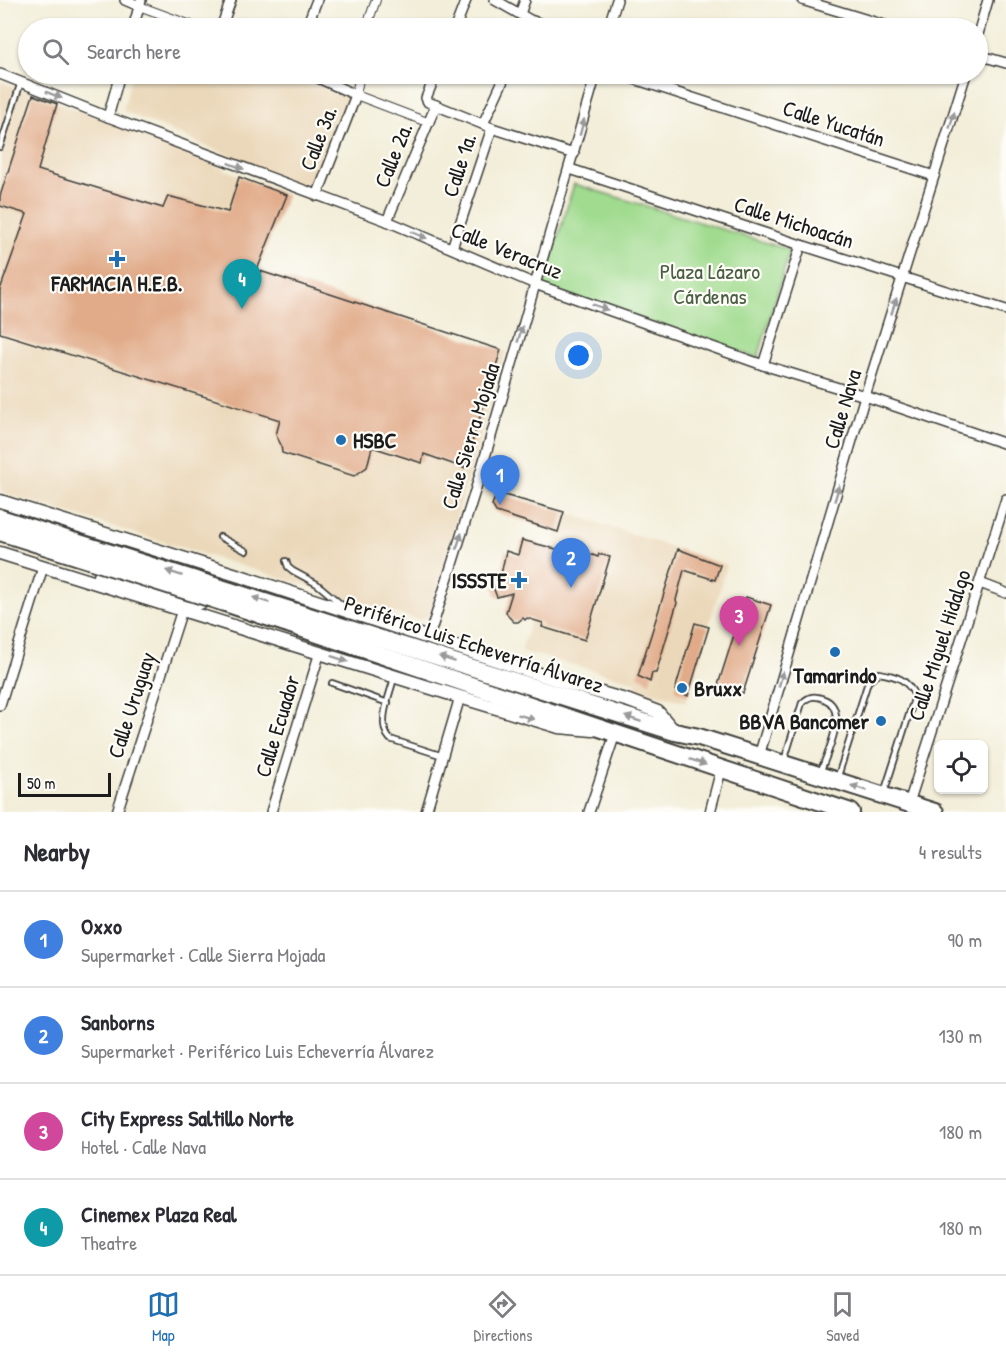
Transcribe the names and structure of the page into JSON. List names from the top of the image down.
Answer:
{
  "streets": {
    "highway": ["Periférico Luis Echeverría Álvarez"],
    "street": [
      "Calle Yucatán",
      "Calle 3a.",
      "Calle 2a.",
      "Calle 1a.",
      "Calle Michoacán",
      "Calle Veracruz",
      "Calle Nava",
      "Calle Sierra Mojada",
      "Calle Miguel Hidalgo",
      "Calle Uruguay",
      "Calle Ecuador"
    ]
  },
  "crossings": [
    ["Calle Yucatán", "Calle Nava"],
    ["Calle 3a.", "Calle Veracruz"],
    ["Calle 2a.", "Calle Veracruz"],
    ["Calle 1a.", "Calle Veracruz"],
    ["Calle Michoacán", "Calle Nava"],
    ["Calle Michoacán", "Calle Sierra Mojada"],
    ["Calle Veracruz", "Calle Nava"],
    ["Calle Veracruz", "Calle Sierra Mojada"],
    ["Calle Nava", "Periférico Luis Echeverría Álvarez"],
    ["Periférico Luis Echeverría Álvarez", "Calle Miguel Hidalgo"]
  ],
  "one_way": ["Calle Veracruz", "Calle Nava", "Calle Sierra Mojada"],
  "parks": ["Plaza Lázaro Cárdenas"],
  "places": {
    "health": ["FARMACIA H.E.B.", "ISSSTE"],
    "other": [
      "HSBC",
      "Tamarindo",
      "Bruxx",
      "BBVA Bancomer"
    ]
  },
  "scale_bar": "50 m",
  "page": {
    "search": "Search here",
    "pins": [
      "4",
      "1",
      "2",
      "3"
    ],
    "scale": "50 m",
    "heading": ["Nearby", "4 results"],
    "list": [
      {
        "mark": "1",
        "name": "Oxxo",
        "note": "Supermarket · Calle Sierra Mojada",
        "value": "90 m"
      },
      {
        "mark": "2",
        "name": "Sanborns",
        "note": "Supermarket · Periférico Luis Echeverría Álvarez",
        "value": "130 m"
      },
      {
        "mark": "3",
        "name": "City Express Saltillo Norte",
        "note": "Hotel · Calle Nava",
        "value": "180 m"
      },
      {
        "mark": "4",
        "name": "Cinemex Plaza Real",
        "note": "Theatre",
        "value": "180 m"
      }
    ],
    "nav": ["Map", "Directions", "Saved"]
  }
}
